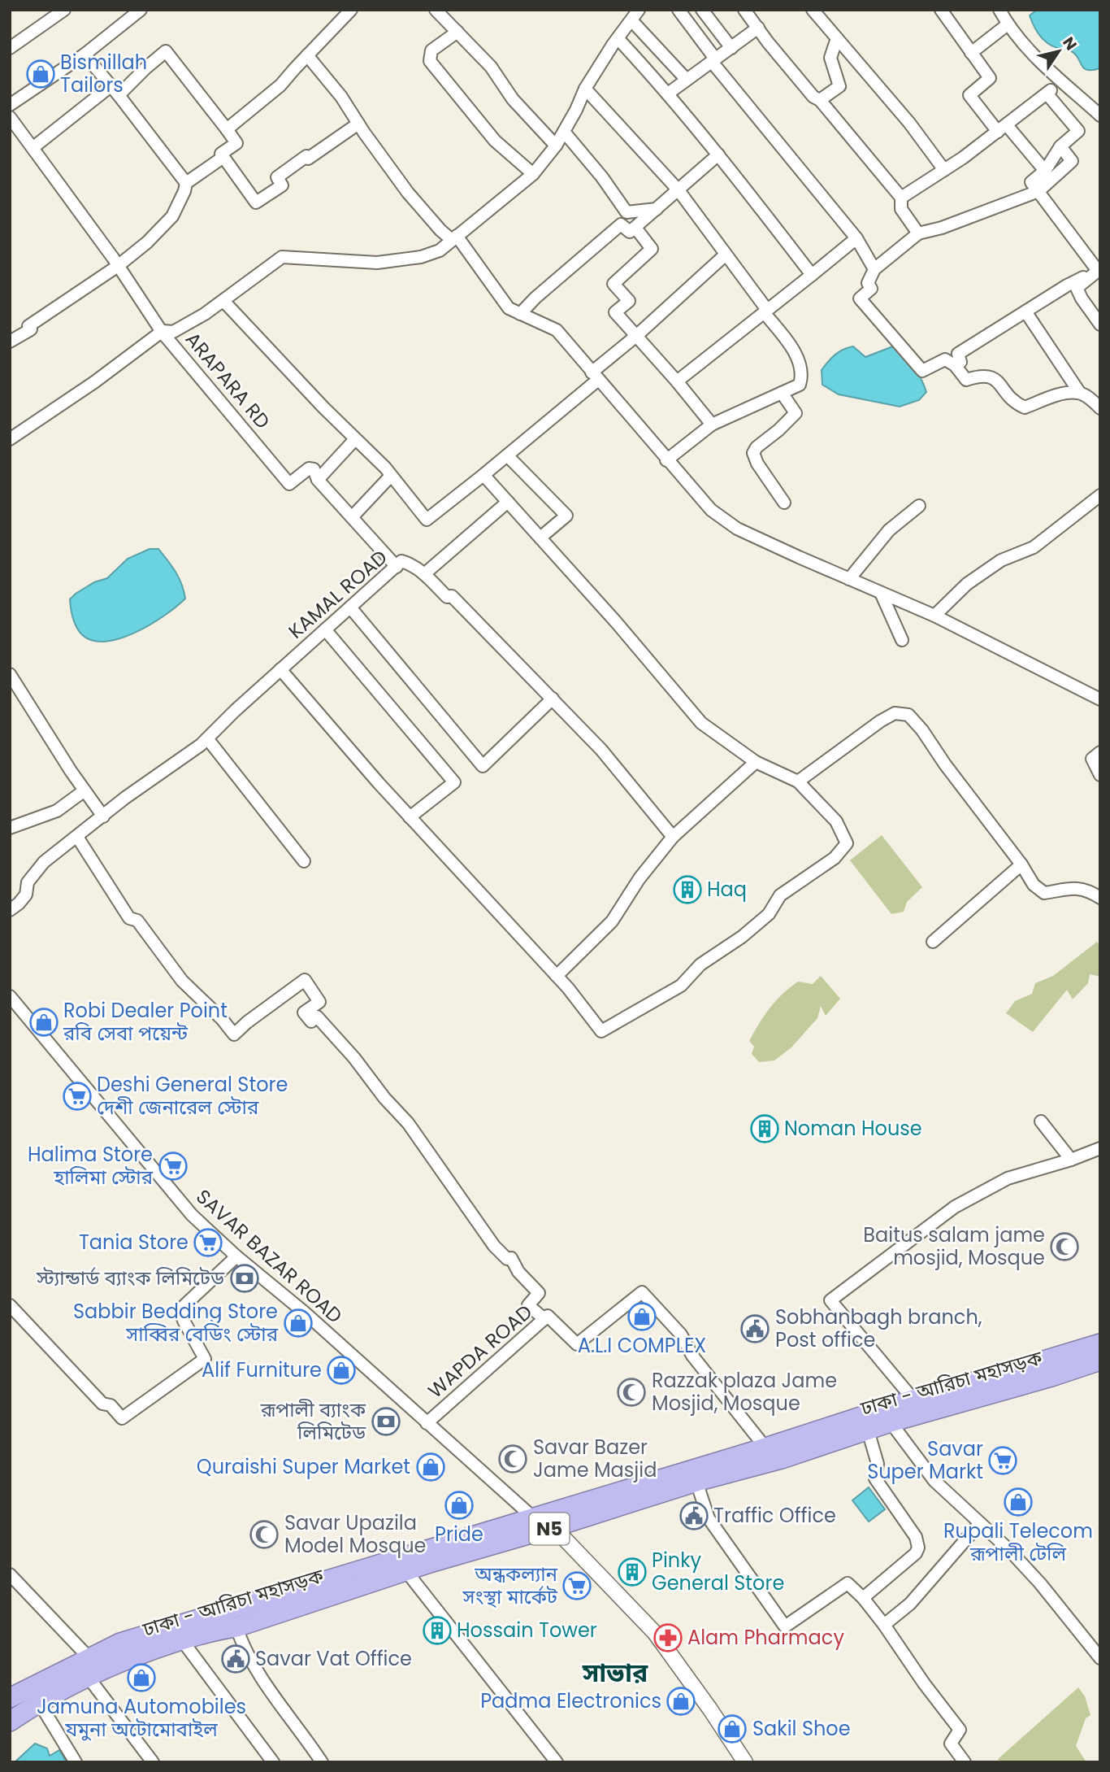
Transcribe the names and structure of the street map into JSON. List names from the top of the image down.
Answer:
{
  "streets": {
    "highway": ["ঢাকা - আরিচা মহাসড়ক", "N5"],
    "street": [
      "ARAPARA RD",
      "KAMAL ROAD",
      "SAVAR BAZAR ROAD",
      "WAPDA ROAD"
    ]
  },
  "crossings": [
    ["SAVAR BAZAR ROAD", "WAPDA ROAD"],
    ["SAVAR BAZAR ROAD", "ঢাকা - আরিচা মহাসড়ক"],
    ["WAPDA ROAD", "ঢাকা - আরিচা মহাসড়ক"]
  ],
  "districts": ["সাভার"],
  "places": {
    "shop": [
      "Bismillah Tailors",
      "Robi Dealer Point রবি সেবা পয়েন্ট",
      "A.L.I COMPLEX",
      "Sabbir Bedding Store সাব্বির বেডিং স্টোর",
      "Alif Furniture",
      "Quraishi Super Market",
      "Rupali Telecom রূপালী টেলি",
      "Pride",
      "Jamuna Automobiles যমুনা অটোমোবাইল",
      "Padma Electronics",
      "Sakil Shoe"
    ],
    "building": [
      "Haq",
      "Noman House",
      "Pinky General Store",
      "Hossain Tower"
    ],
    "supermarket": [
      "Deshi General Store দেশী জেনারেল স্টোর",
      "Halima Store হালিমা স্টোর",
      "Tania Store",
      "Savar Super Markt",
      "অন্ধকল্যান সংস্থা মার্কেট"
    ],
    "mosque": [
      "Baitus salam jame mosjid, Mosque",
      "Razzak plaza Jame Mosjid, Mosque",
      "Savar Bazer Jame Masjid",
      "Savar Upazila Model Mosque"
    ],
    "bank": ["স্ট্যান্ডার্ড ব্যাংক লিমিটেড", "রূপালী ব্যাংক লিমিটেড"],
    "public building": ["Sobhanbagh branch, Post office", "Traffic Office", "Savar Vat Office"],
    "pharmacy": ["Alam Pharmacy"]
  },
  "north": "top right"
}
